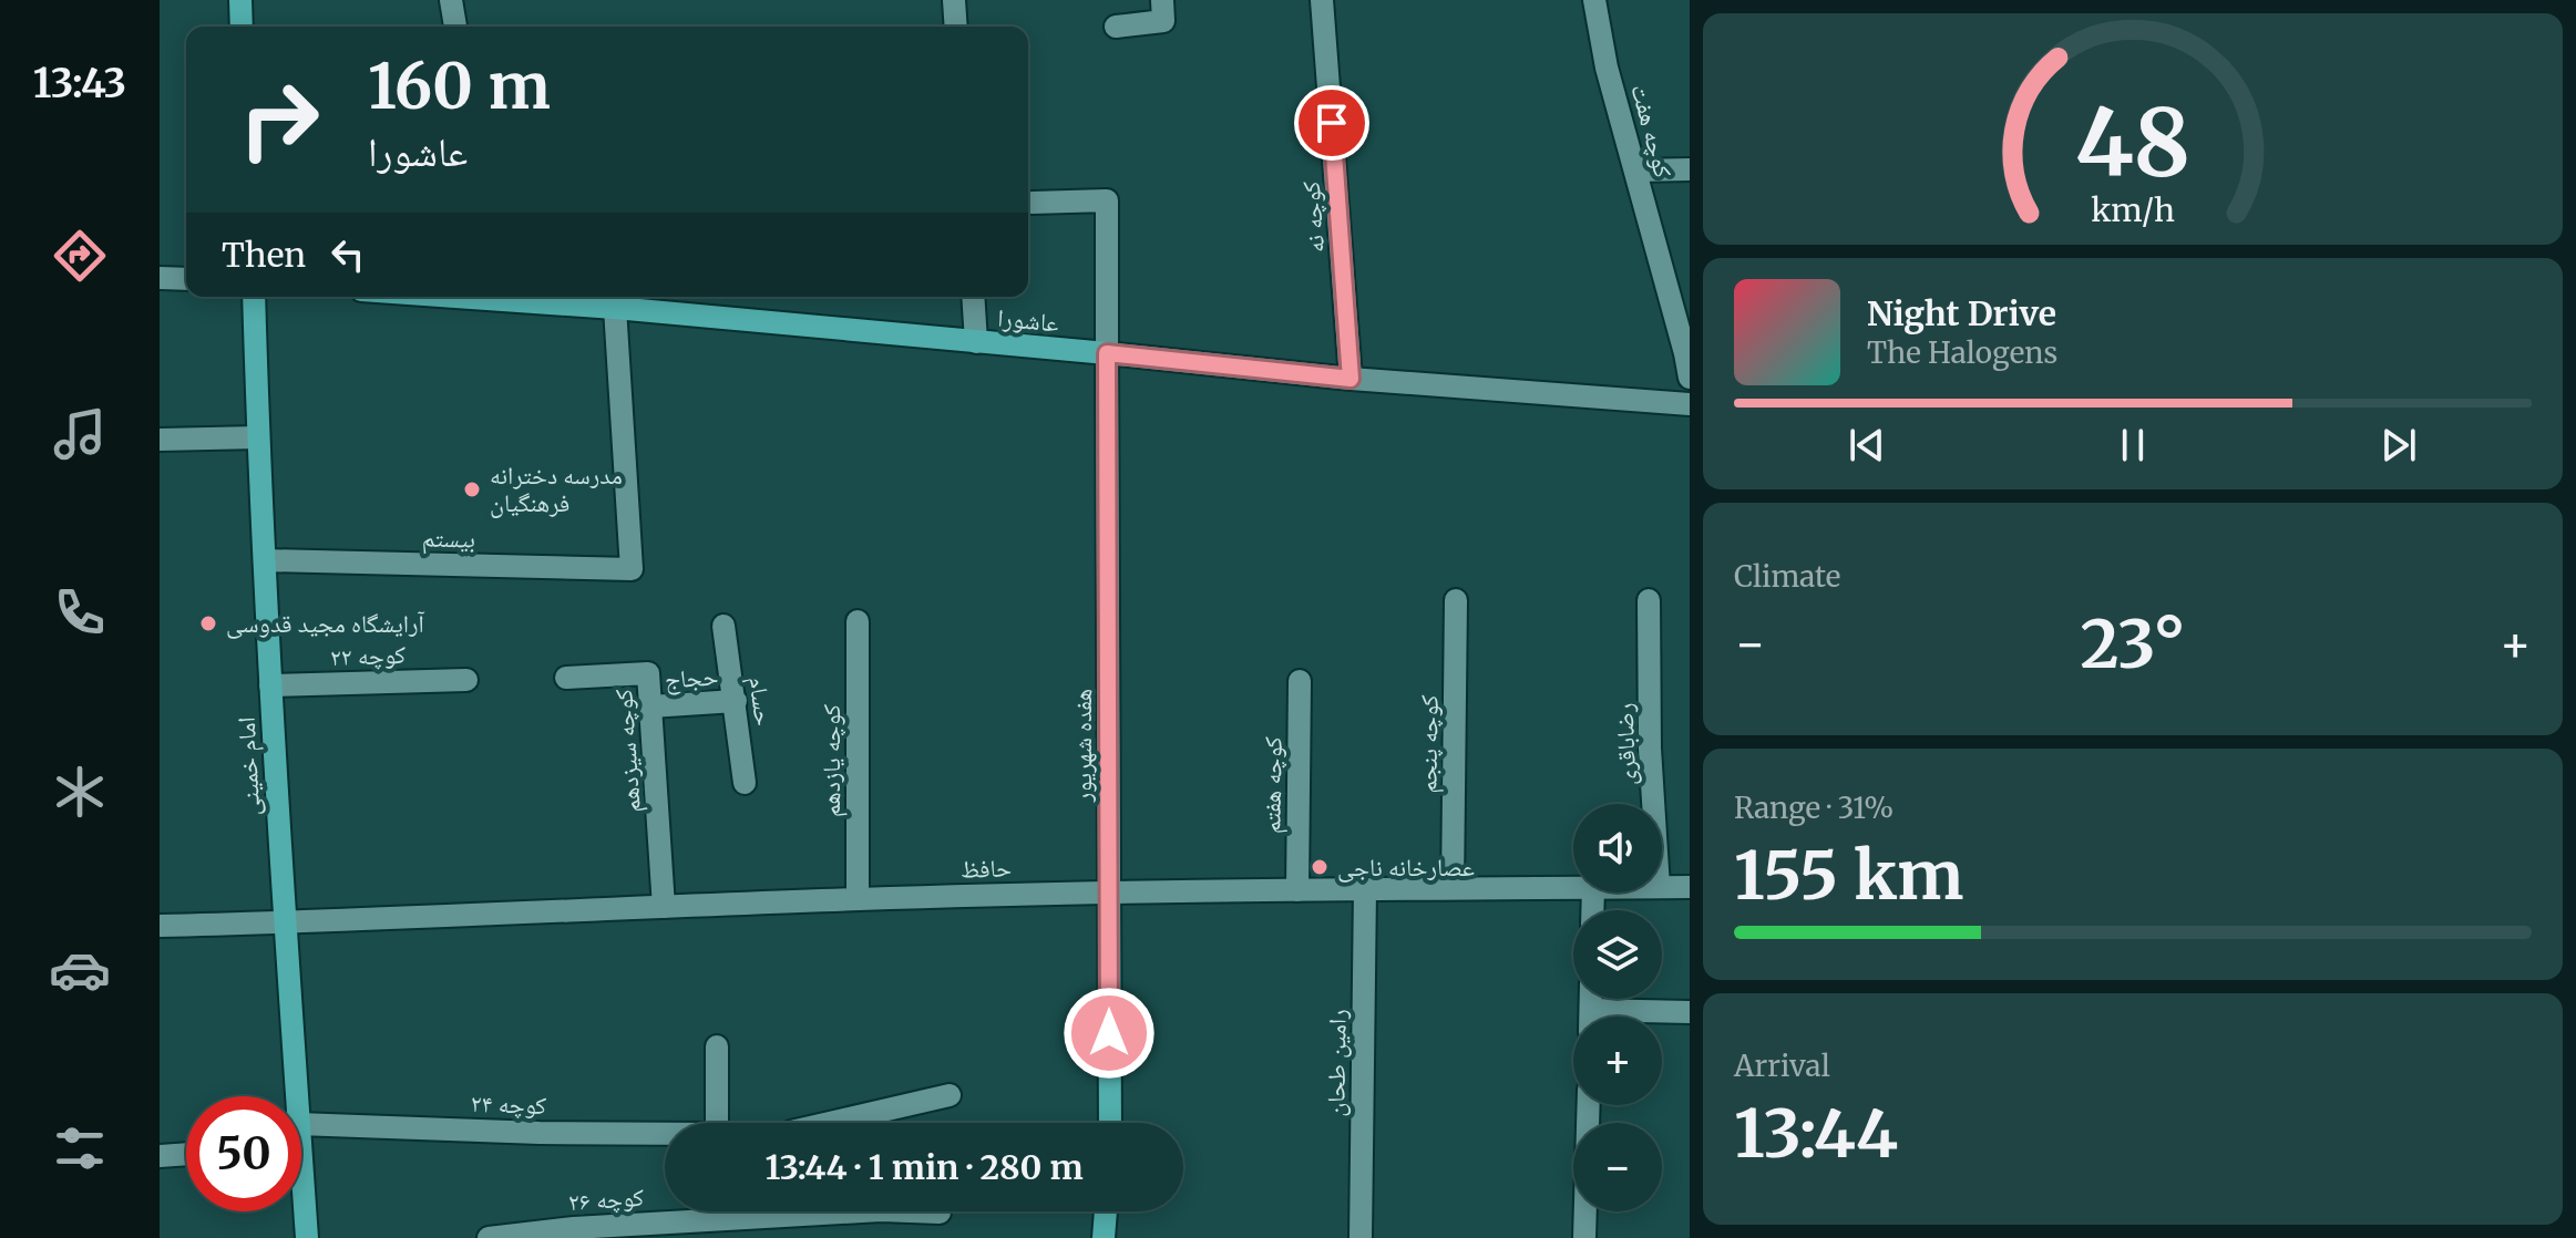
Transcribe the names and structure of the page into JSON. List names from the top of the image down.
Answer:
{
  "streets": {
    "main road": ["عاشورا", "هفده شهریور", "امام خمینی"],
    "street": [
      "کوچه هفت",
      "کوچه نه",
      "بیستم",
      "کوچه ۲۲",
      "حجاج",
      "حسام",
      "کوچه پنجم",
      "رضاباقری",
      "کوچه سیزدهم",
      "کوچه یازدهم",
      "کوچه هفتم",
      "حافظ",
      "رامین طحان",
      "کوچه ۲۴",
      "کوچه ۲۶"
    ]
  },
  "crossings": [
    ["کوچه نه", "عاشورا"],
    ["عاشورا", "بیستم"],
    ["عاشورا", "هفده شهریور"],
    ["بیستم", "امام خمینی"],
    ["کوچه ۲۲", "امام خمینی"],
    ["حجاج", "حسام"],
    ["حجاج", "کوچه سیزدهم"],
    ["کوچه پنجم", "حافظ"],
    ["هفده شهریور", "حافظ"],
    ["کوچه سیزدهم", "حافظ"],
    ["کوچه یازدهم", "حافظ"],
    ["امام خمینی", "حافظ"],
    ["کوچه هفتم", "حافظ"],
    ["حافظ", "رامین طحان"]
  ],
  "places": ["مدرسه دخترانه فرهنگیان", "آرایشگاه مجید قدوسی", "عصارخانه ناجی"],
  "page": {
    "tabs": "13:43",
    "turn": ["160 m", "عاشورا"],
    "then": "Then",
    "song": ["Night Drive", "The Halogens"],
    "tile": [
      "Climate",
      ["Range · 31%", "155 km"],
      ["Arrival", "13:44"]
    ],
    "heat": ["−", "23°", "+"],
    "map_buttons": ["+", "−"],
    "limit": "50",
    "trip": "13:44 · 1 min · 280 m",
    "gauge": ["48", "km/h"]
  }
}
